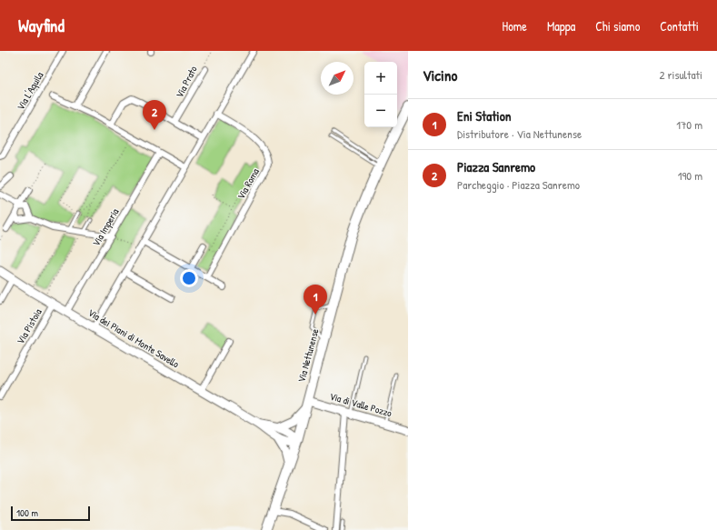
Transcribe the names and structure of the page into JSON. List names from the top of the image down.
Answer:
{
  "streets": {
    "main road": ["Via Nettunense"],
    "street": [
      "Via Prato",
      "Via L'Aquila",
      "Via Roma",
      "Via Imperia",
      "Via Pistoia",
      "Via dei Piani di Monte Savello",
      "Via di Valle Pozzo"
    ]
  },
  "crossings": [
    ["Via Imperia", "Via dei Piani di Monte Savello"],
    ["Via Pistoia", "Via dei Piani di Monte Savello"],
    ["Via Nettunense", "Via di Valle Pozzo"]
  ],
  "scale_bar": "100 m",
  "north": "top right",
  "page": {
    "header": "Wayfind",
    "nav": [
      "Home",
      "Mappa",
      "Chi siamo",
      "Contatti"
    ],
    "heading": ["Vicino", "2 risultati"],
    "map_buttons": ["+", "−"],
    "list": [
      {
        "mark": "1",
        "name": "Eni Station",
        "note": "Distributore · Via Nettunense",
        "value": "170 m"
      },
      {
        "mark": "2",
        "name": "Piazza Sanremo",
        "note": "Parcheggio · Piazza Sanremo",
        "value": "190 m"
      }
    ],
    "pins": ["2", "1"],
    "scale": "100 m"
  }
}
